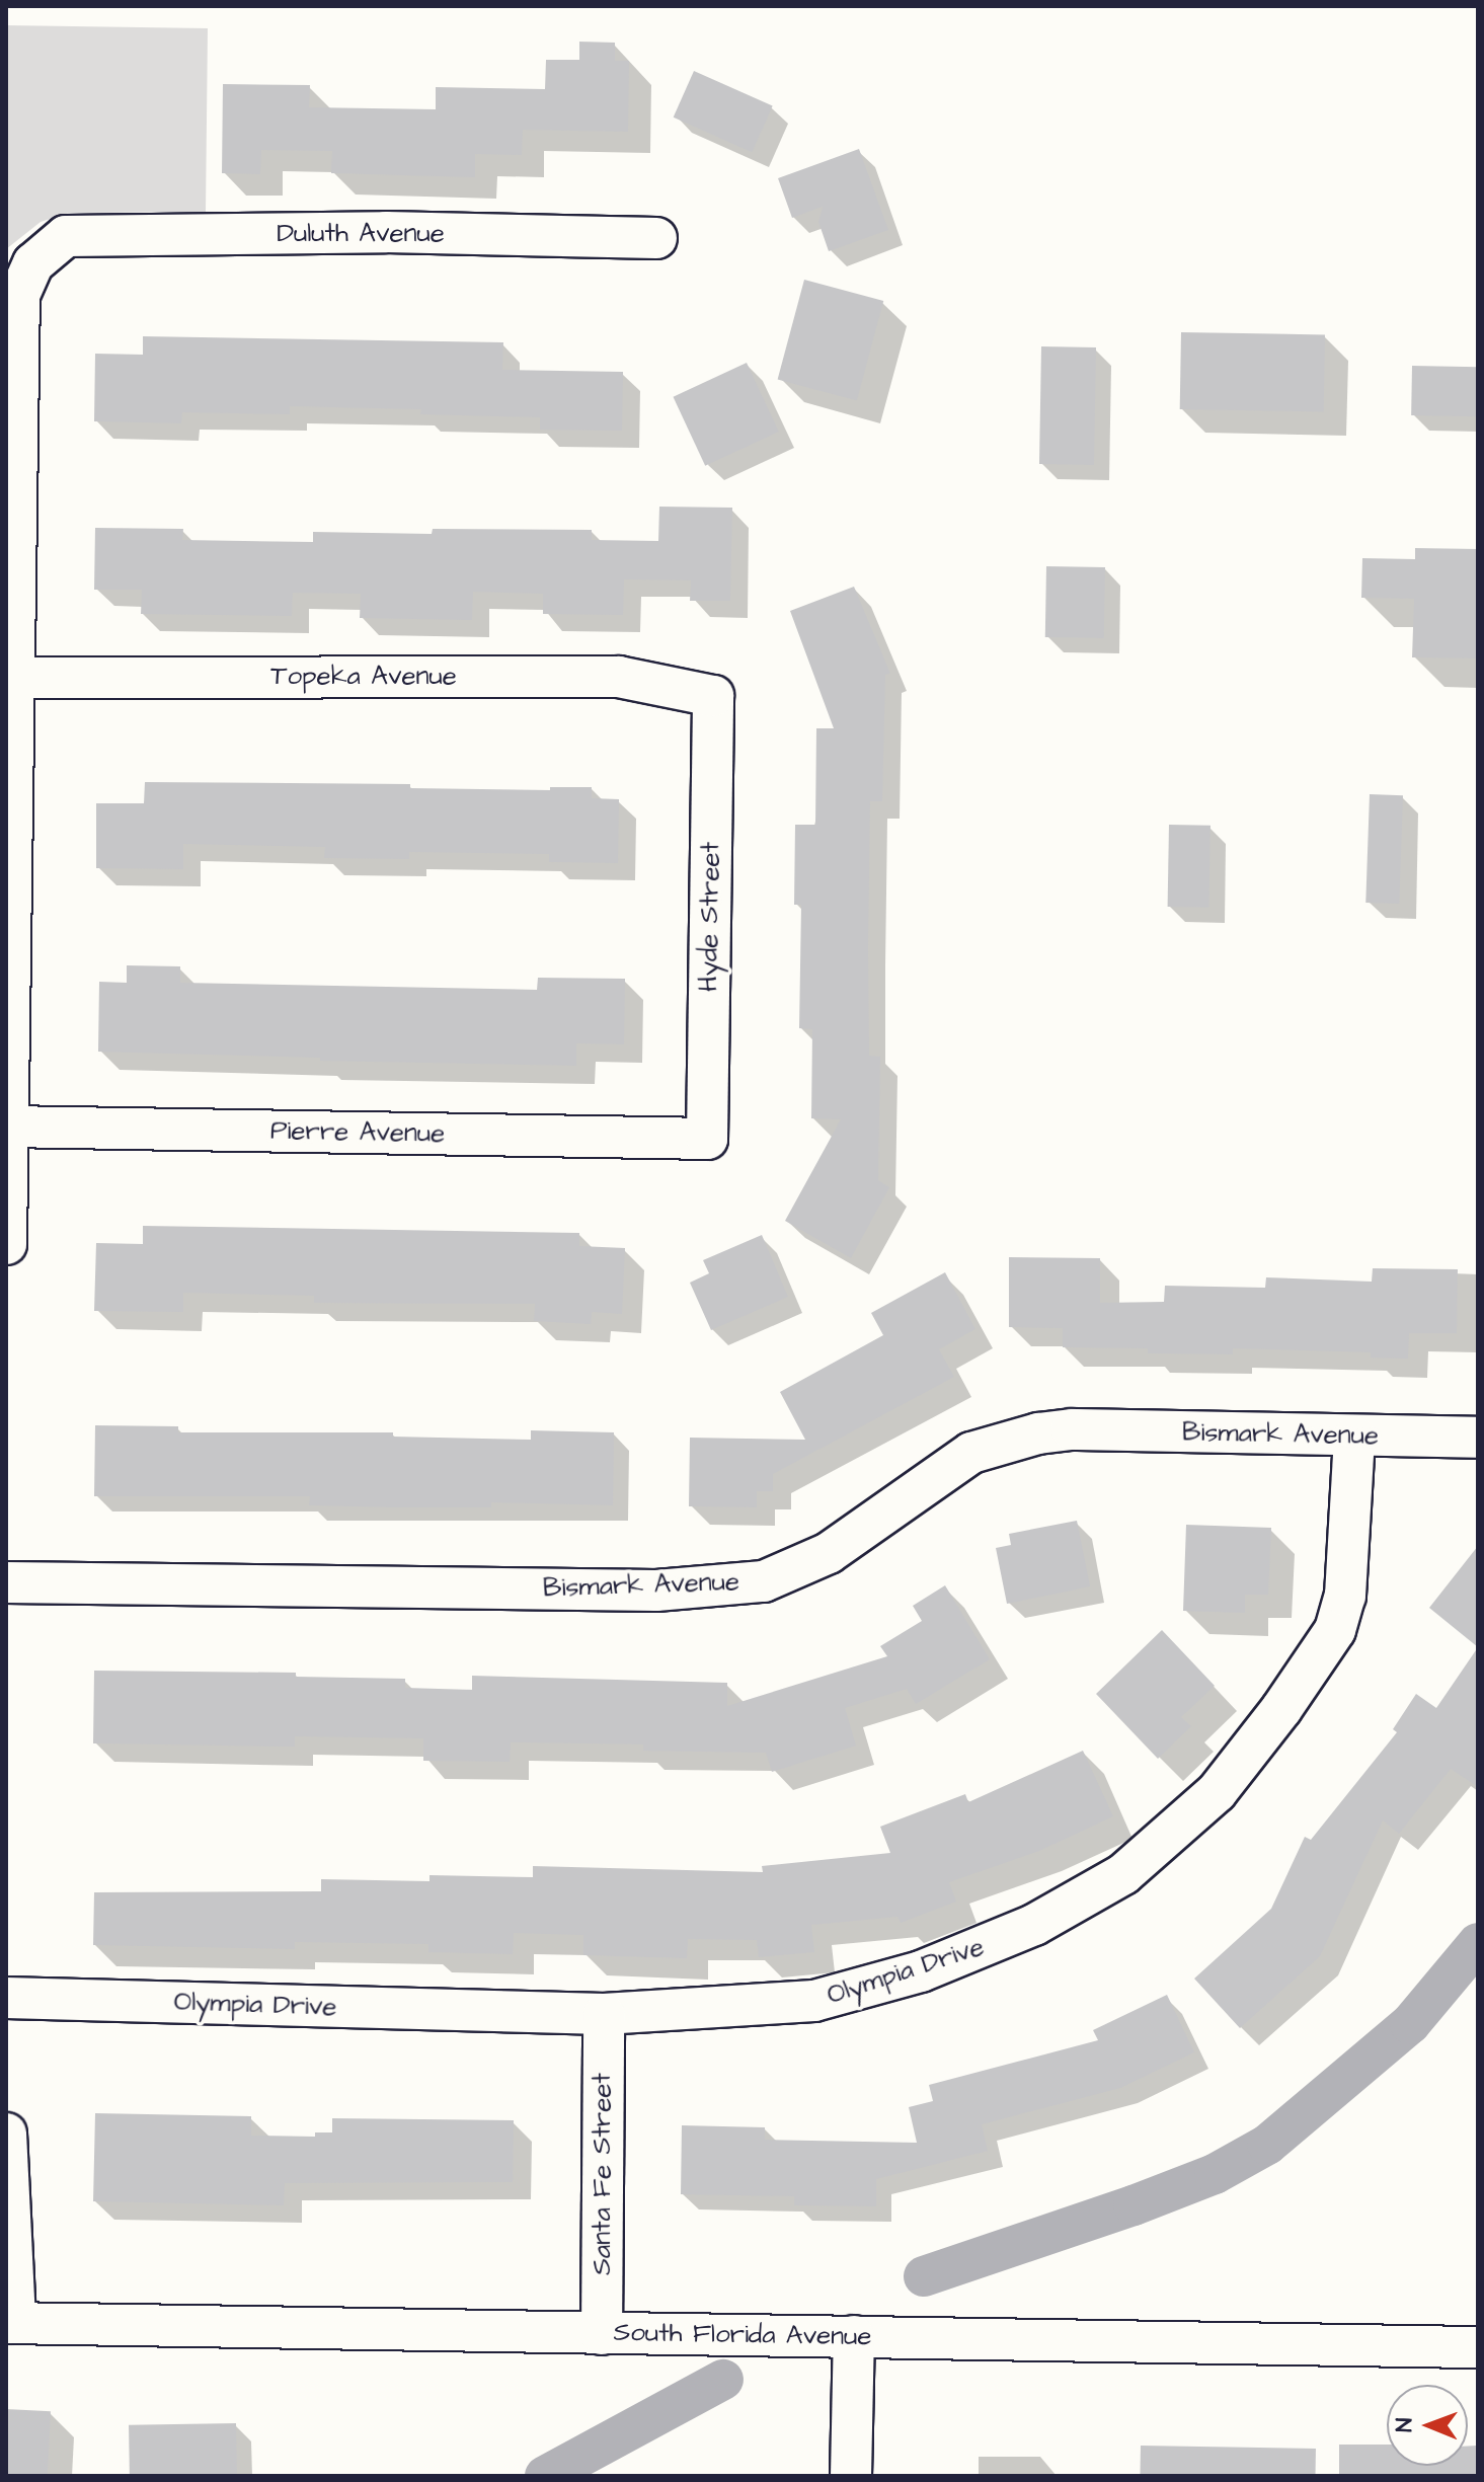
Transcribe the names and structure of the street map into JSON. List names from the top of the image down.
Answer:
{
  "streets": {
    "street": [
      "Duluth Avenue",
      "Topeka Avenue",
      "Hyde Street",
      "Pierre Avenue",
      "Bismark Avenue",
      "Olympia Drive",
      "Santa Fe Street",
      "South Florida Avenue"
    ]
  },
  "crossings": [
    ["Duluth Avenue", "Topeka Avenue"],
    ["Topeka Avenue", "Hyde Street"],
    ["Hyde Street", "Pierre Avenue"],
    ["Bismark Avenue", "Olympia Drive"],
    ["Olympia Drive", "Santa Fe Street"],
    ["Santa Fe Street", "South Florida Avenue"]
  ],
  "north": "left"
}
